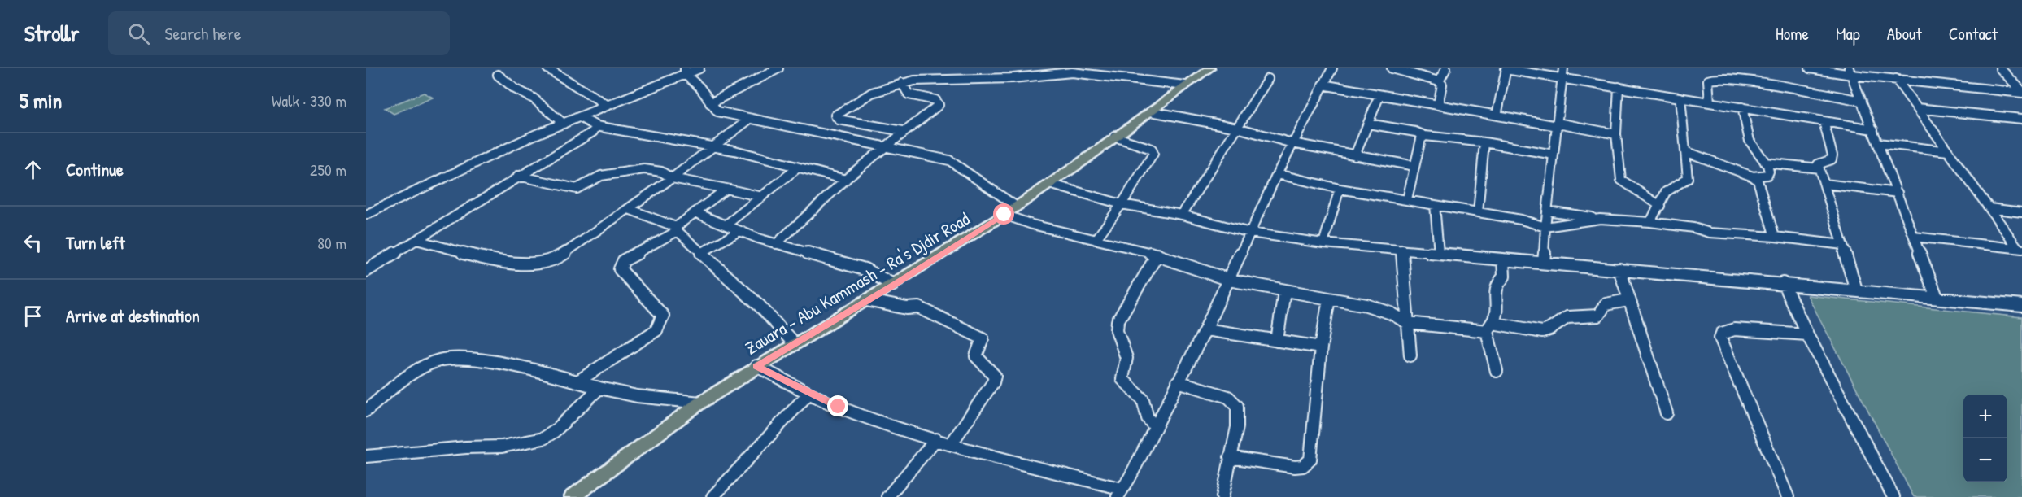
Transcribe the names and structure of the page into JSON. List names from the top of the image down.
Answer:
{
  "streets": {
    "main road": ["Zauara - Abu Kammash - Ra's Djdir Road"]
  },
  "page": {
    "header": "Strollr",
    "search": "Search here",
    "nav": [
      "Home",
      "Map",
      "About",
      "Contact"
    ],
    "heading": ["5 min", "Walk · 330 m"],
    "list": [
      ["Continue", "250 m"],
      ["Turn left", "80 m"],
      "Arrive at destination"
    ],
    "map_buttons": ["+", "−"]
  }
}
